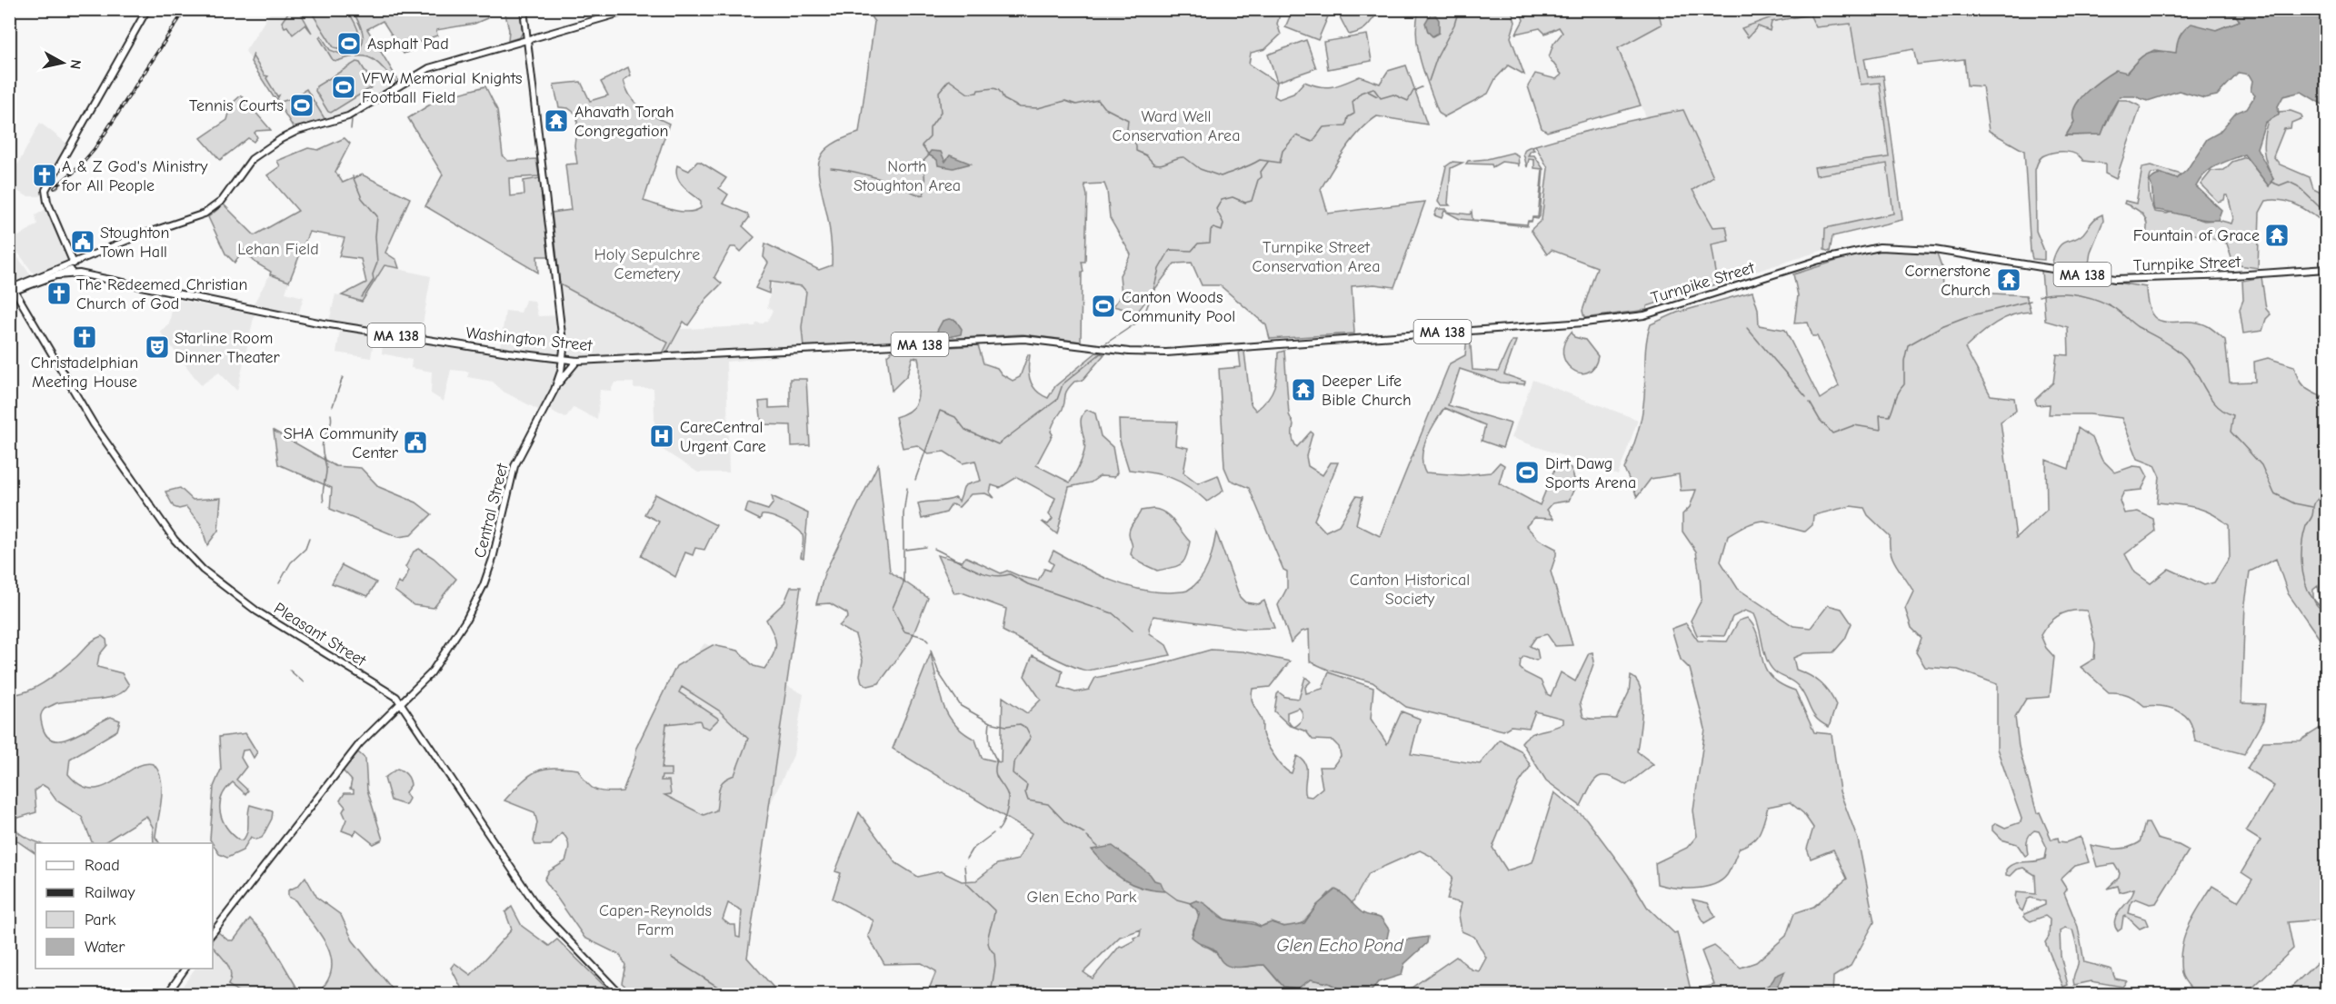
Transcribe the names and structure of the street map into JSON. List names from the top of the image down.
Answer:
{
  "streets": {
    "main road": [
      "Turnpike Street",
      "MA 138",
      "Washington Street",
      "Central Street",
      "Pleasant Street"
    ]
  },
  "crossings": [
    ["Turnpike Street", "Washington Street"],
    ["Washington Street", "Central Street"],
    ["Washington Street", "Pleasant Street"],
    ["Central Street", "Pleasant Street"]
  ],
  "water": ["Glen Echo Pond"],
  "parks": [
    "Ward Well Conservation Area",
    "North Stoughton Area",
    "Turnpike Street Conservation Area",
    "Lehan Field",
    "Holy Sepulchre Cemetery",
    "Canton Historical Society",
    "Glen Echo Park",
    "Capen-Reynolds Farm"
  ],
  "places": {
    "sports": [
      "Asphalt Pad",
      "VFW Memorial Knights Football Field",
      "Tennis Courts",
      "Canton Woods Community Pool",
      "Dirt Dawg Sports Arena"
    ],
    "temple": [
      "Ahavath Torah Congregation",
      "Fountain of Grace",
      "Cornerstone Church",
      "Deeper Life Bible Church"
    ],
    "church": ["A & Z God's Ministry for All People", "The Redeemed Christian Church of God", "Christadelphian Meeting House"],
    "public building": ["Stoughton Town Hall", "SHA Community Center"],
    "theatre": ["Starline Room Dinner Theater"],
    "hospital": ["CareCentral Urgent Care"]
  },
  "legend": [
    "Road",
    "Railway",
    "Park",
    "Water"
  ],
  "north": "right"
}
